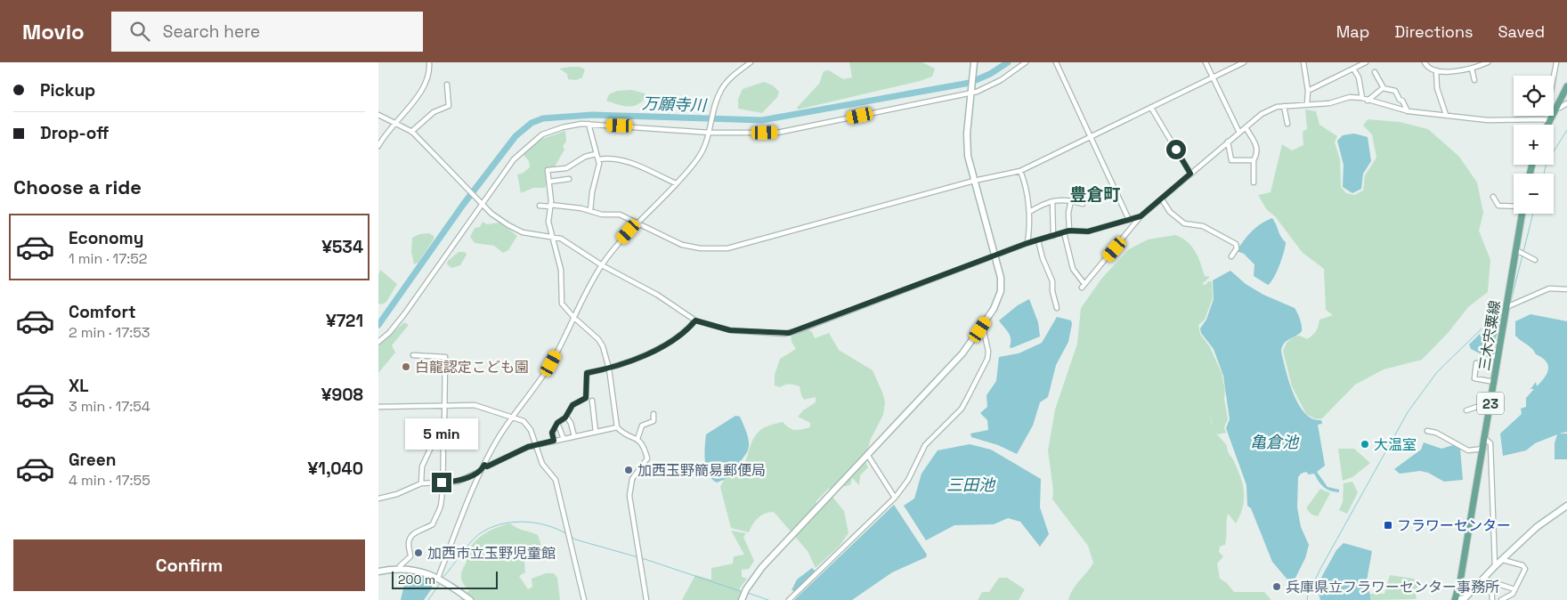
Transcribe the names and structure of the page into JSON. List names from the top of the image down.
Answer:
{
  "streets": {
    "main road": ["三木宍粟線", "23"]
  },
  "districts": ["豊倉町"],
  "water": ["万願寺川", "亀倉池", "三田池"],
  "places": {
    "other": [
      "白龍認定こども園",
      "大温室",
      "加西玉野簡易郵便局",
      "加西市立玉野児童館",
      "兵庫県立フラワーセンター事務所"
    ],
    "transit": ["フラワーセンター"]
  },
  "scale_bar": "200 m",
  "page": {
    "header": "Movio",
    "search": "Search here",
    "nav": ["Map", "Directions", "Saved"],
    "banner": ["Pickup", "Drop-off"],
    "map_buttons": ["+", "−"],
    "heading": "Choose a ride",
    "list": [
      {
        "name": "Economy",
        "note": "1 min · 17:52",
        "value": "¥534"
      },
      {
        "name": "Comfort",
        "note": "2 min · 17:53",
        "value": "¥721"
      },
      {
        "name": "XL",
        "note": "3 min · 17:54",
        "value": "¥908"
      },
      {
        "name": "Green",
        "note": "4 min · 17:55",
        "value": "¥1,040"
      }
    ],
    "bubble": "5 min",
    "buttons": "Confirm",
    "scale": "200 m"
  }
}
